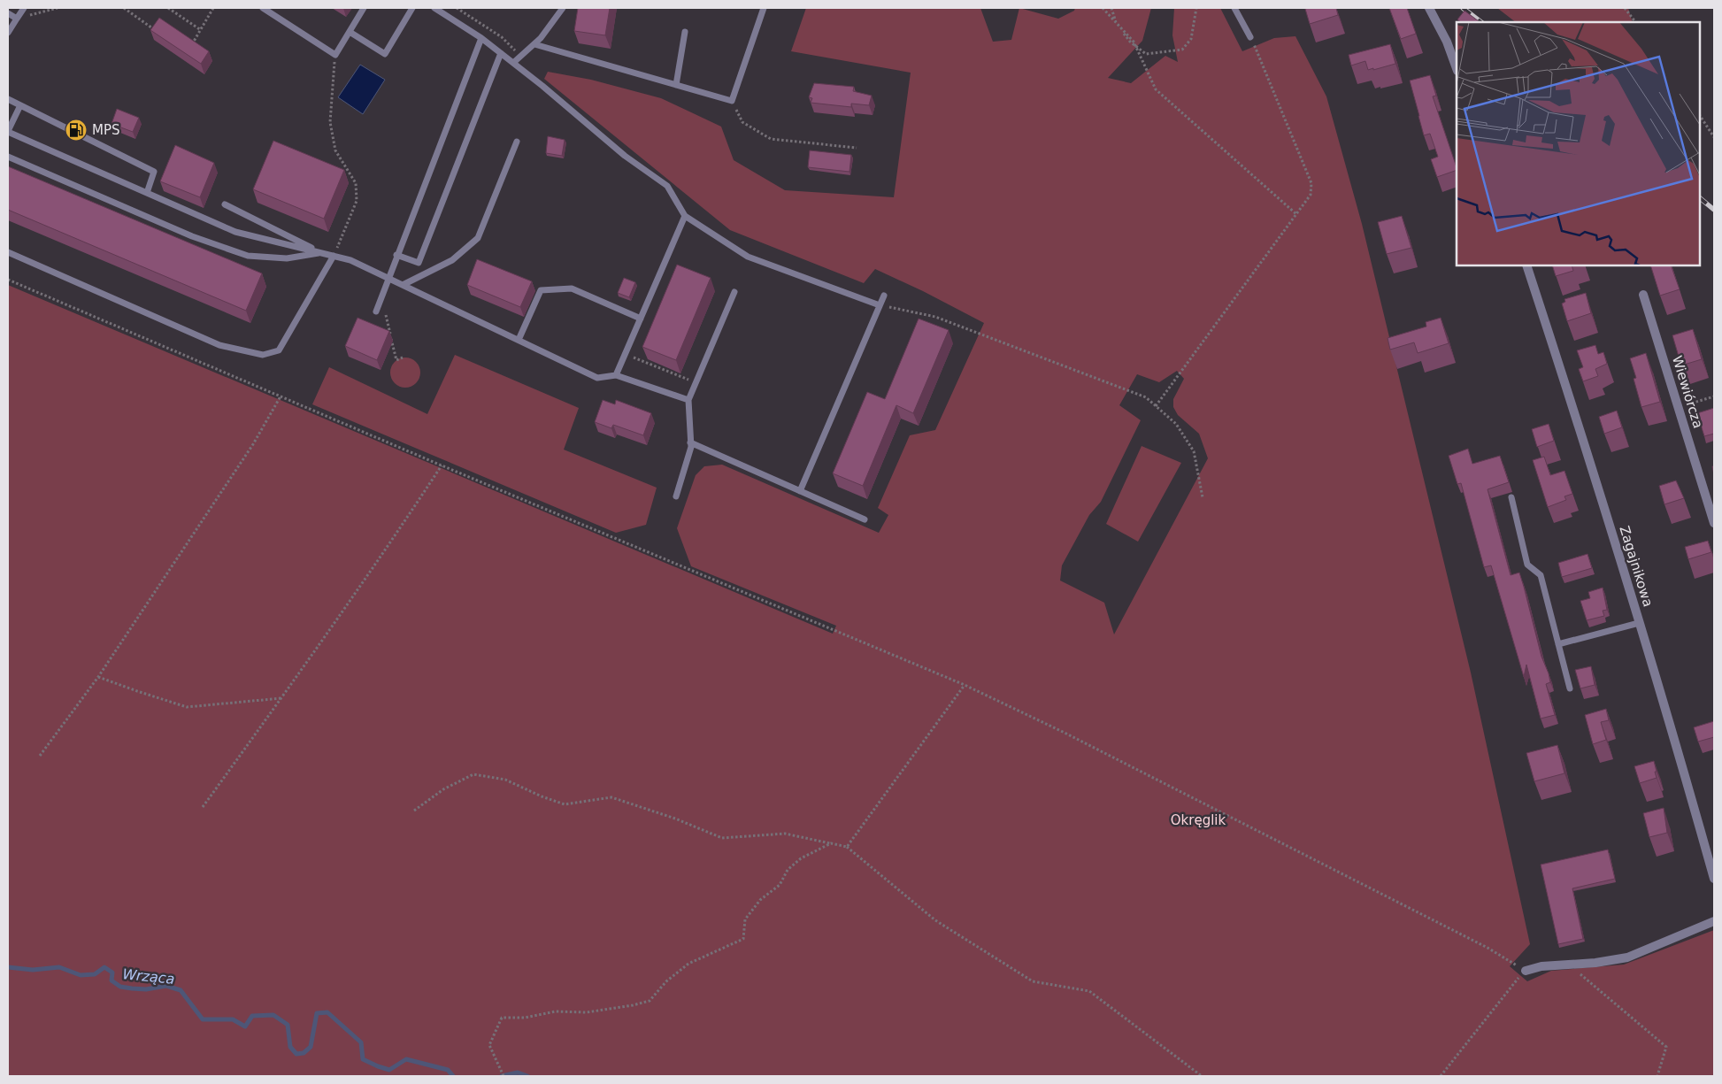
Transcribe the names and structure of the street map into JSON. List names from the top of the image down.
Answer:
{
  "streets": {
    "street": ["Wiewiórcza", "Zagajnikowa"]
  },
  "water": ["Wrząca"],
  "parks": ["Okręglik"],
  "places": {
    "fuel station": ["MPS"]
  }
}
